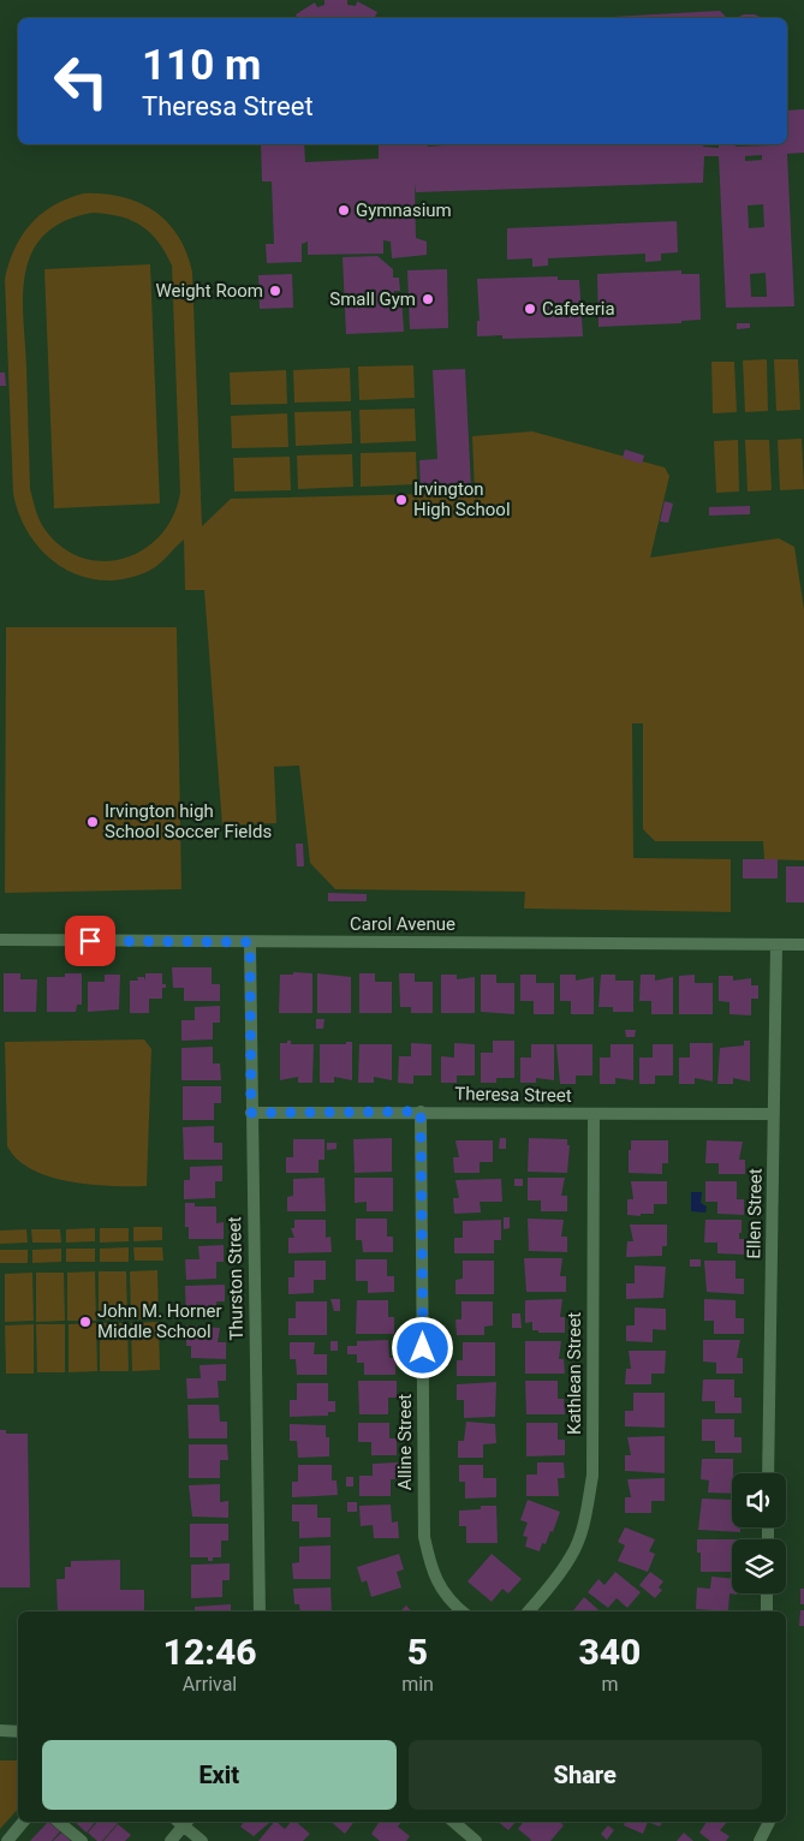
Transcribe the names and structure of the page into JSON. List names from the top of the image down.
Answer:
{
  "streets": {
    "street": [
      "Carol Avenue",
      "Theresa Street",
      "Ellen Street",
      "Thurston Street",
      "Kathlean Street",
      "Alline Street"
    ]
  },
  "crossings": [
    ["Carol Avenue", "Ellen Street"],
    ["Carol Avenue", "Thurston Street"],
    ["Theresa Street", "Ellen Street"],
    ["Theresa Street", "Thurston Street"],
    ["Theresa Street", "Kathlean Street"],
    ["Theresa Street", "Alline Street"]
  ],
  "places": [
    "Gymnasium",
    "Weight Room",
    "Small Gym",
    "Cafeteria",
    "Irvington High School",
    "Irvington high School Soccer Fields",
    "John M. Horner Middle School"
  ],
  "page": {
    "turn": ["110 m", "Theresa Street"],
    "eta": [
      "12:46",
      "Arrival",
      "5",
      "min",
      "340",
      "m"
    ],
    "buttons": ["Exit", "Share"]
  }
}
